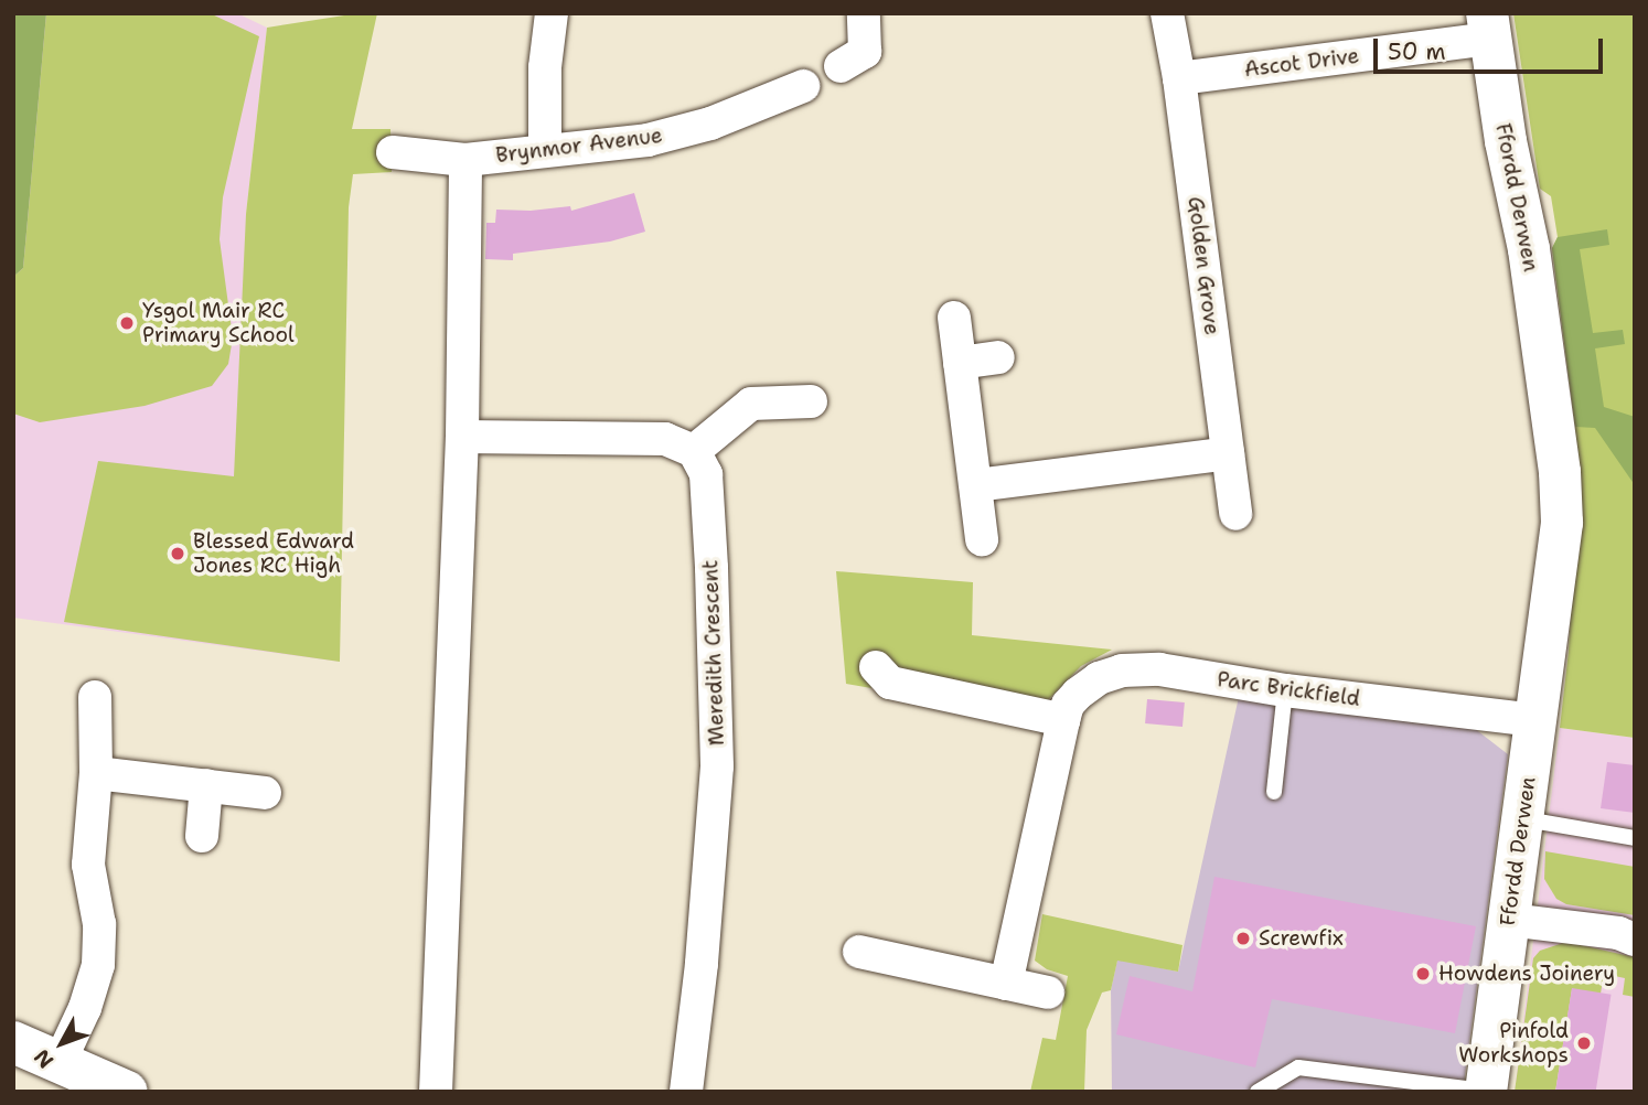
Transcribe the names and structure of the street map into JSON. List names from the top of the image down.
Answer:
{
  "streets": {
    "street": [
      "Ascot Drive",
      "Brynmor Avenue",
      "Ffordd Derwen",
      "Golden Grove",
      "Meredith Crescent",
      "Parc Brickfield"
    ]
  },
  "crossings": [
    ["Ascot Drive", "Ffordd Derwen"],
    ["Ascot Drive", "Golden Grove"],
    ["Ffordd Derwen", "Parc Brickfield"]
  ],
  "places": [
    "Ysgol Mair RC Primary School",
    "Blessed Edward Jones RC High",
    "Screwfix",
    "Howdens Joinery",
    "Pinfold Workshops"
  ],
  "scale_bar": "50 m",
  "north": "bottom left"
}
